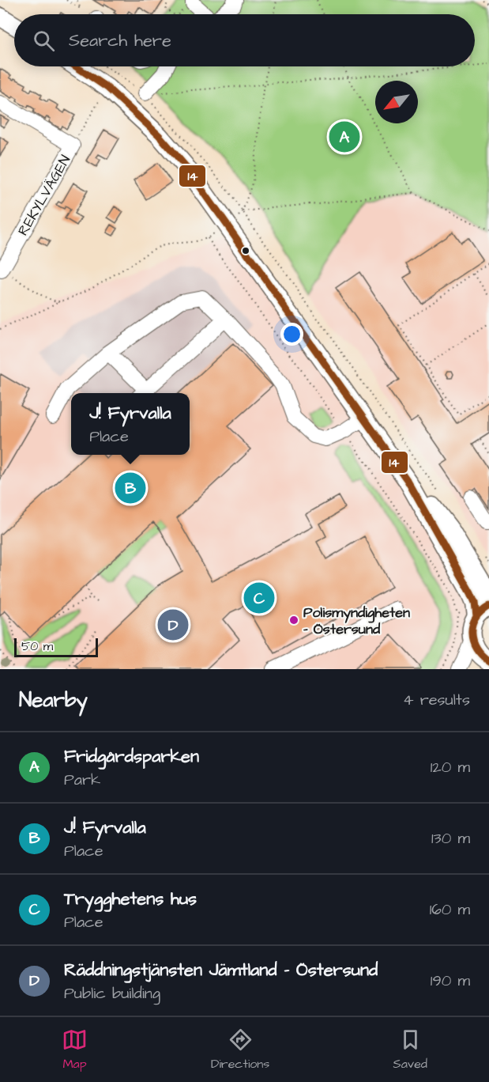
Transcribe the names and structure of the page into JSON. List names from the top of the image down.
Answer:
{
  "streets": {
    "street": ["REKYLVÄGEN"]
  },
  "places": ["Polismyndigheten - Östersund"],
  "lines": ["transit line 14"],
  "scale_bar": "50 m",
  "north": "bottom left",
  "page": {
    "search": "Search here",
    "pins": [
      "A",
      "B",
      "C",
      "D"
    ],
    "popup": ["J! Fyrvalla", "Place"],
    "scale": "50 m",
    "heading": ["Nearby", "4 results"],
    "list": [
      {
        "mark": "A",
        "name": "Fridgårdsparken",
        "note": "Park",
        "value": "120 m"
      },
      {
        "mark": "B",
        "name": "J! Fyrvalla",
        "note": "Place",
        "value": "130 m"
      },
      {
        "mark": "C",
        "name": "Trygghetens hus",
        "note": "Place",
        "value": "160 m"
      },
      {
        "mark": "D",
        "name": "Räddningstjänsten Jämtland - Östersund",
        "note": "Public building",
        "value": "190 m"
      }
    ],
    "nav": ["Map", "Directions", "Saved"]
  }
}
